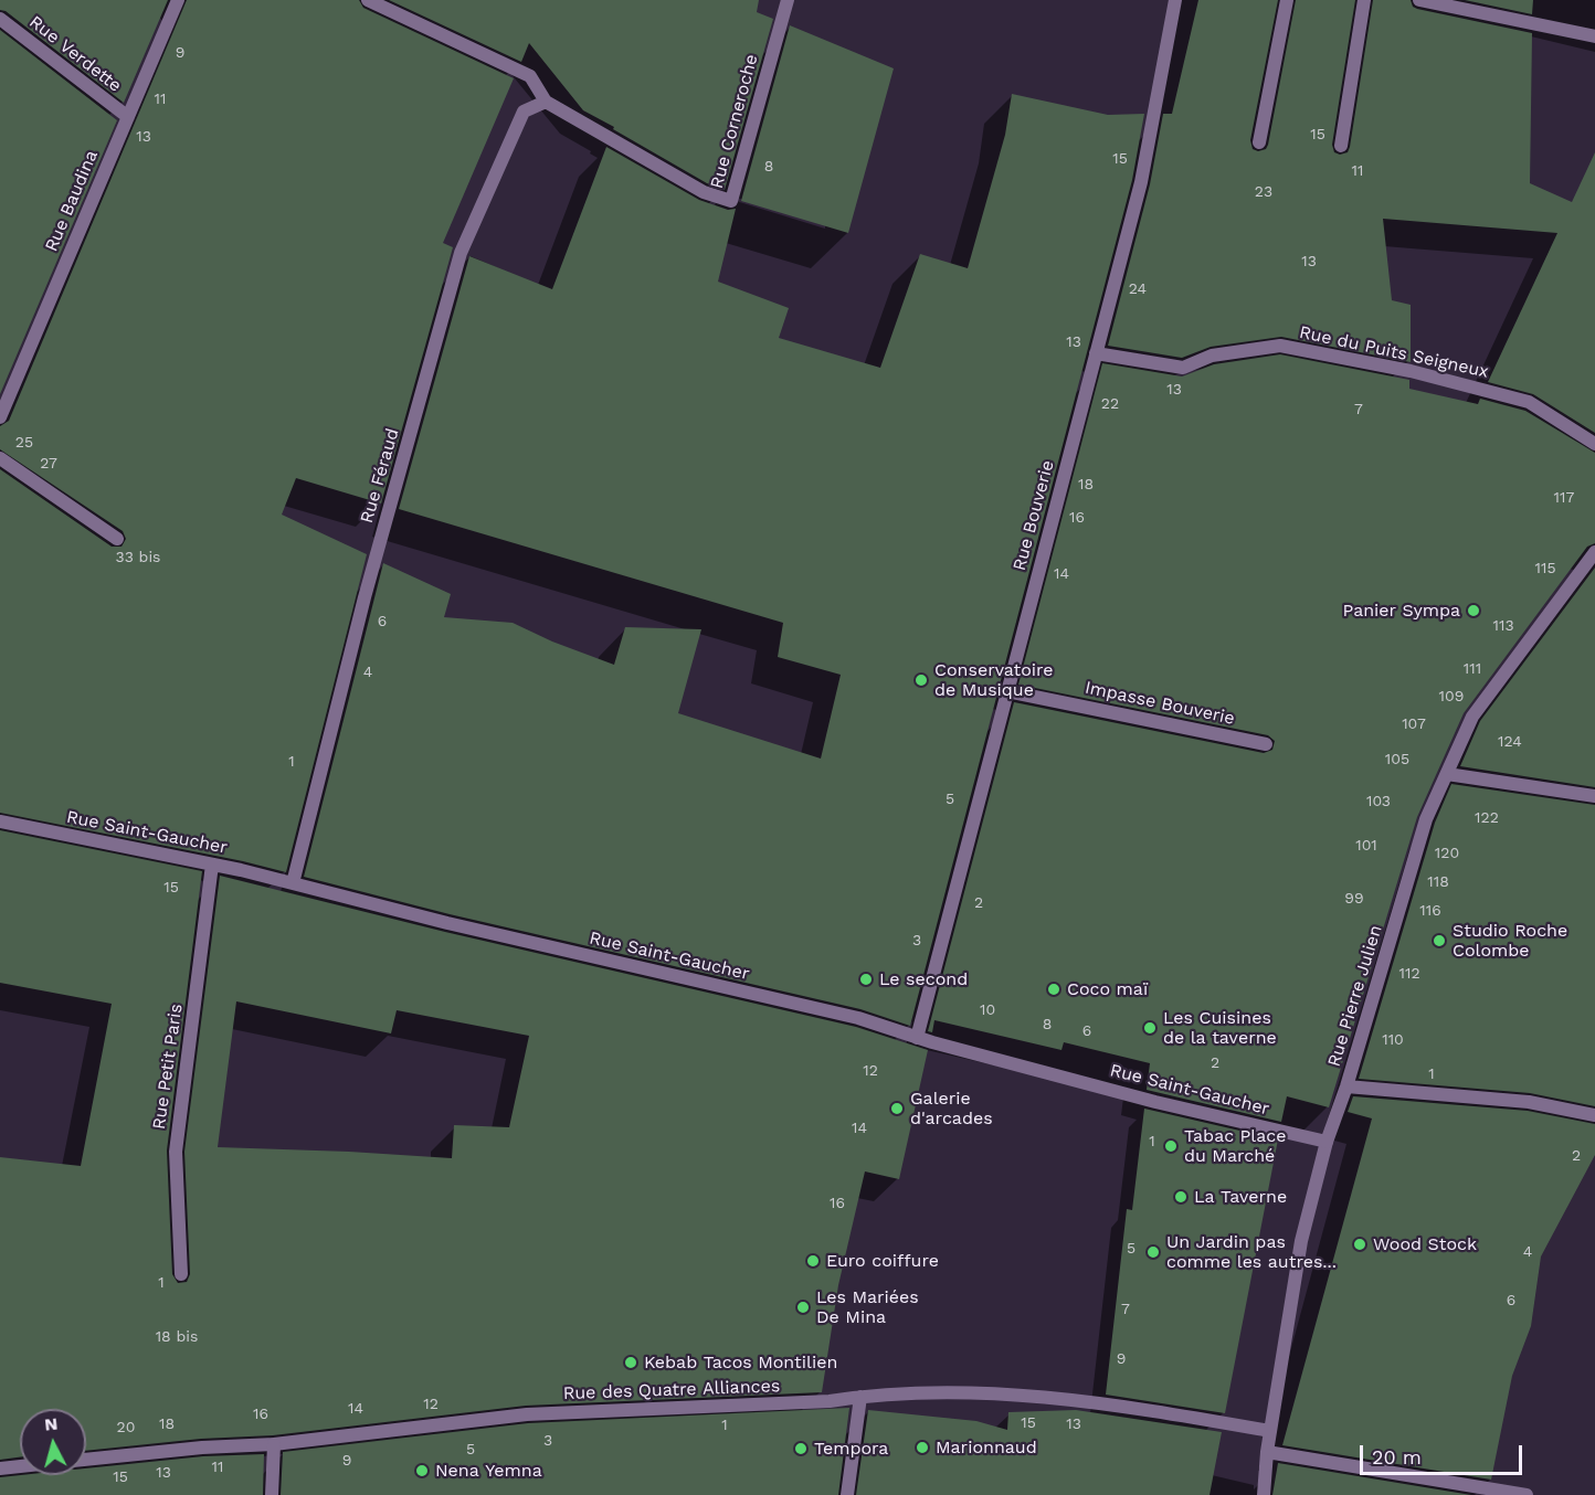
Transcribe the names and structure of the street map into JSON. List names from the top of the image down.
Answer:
{
  "streets": {
    "street": [
      "Rue Verdette",
      "Rue Corneroche",
      "Rue Baudina",
      "Rue du Puits Seigneux",
      "Rue Féraud",
      "Rue Bouverie",
      "Impasse Bouverie",
      "Rue Saint-Gaucher",
      "Rue Pierre Julien",
      "Rue Petit Paris",
      "Rue des Quatre Alliances"
    ]
  },
  "crossings": [
    ["Rue Verdette", "Rue Baudina"],
    ["Rue Corneroche", "Rue Féraud"],
    ["Rue du Puits Seigneux", "Rue Bouverie"],
    ["Rue Féraud", "Rue Saint-Gaucher"],
    ["Rue Bouverie", "Impasse Bouverie"],
    ["Rue Bouverie", "Rue Saint-Gaucher"],
    ["Rue Saint-Gaucher", "Rue Pierre Julien"],
    ["Rue Saint-Gaucher", "Rue Petit Paris"],
    ["Rue Pierre Julien", "Rue des Quatre Alliances"]
  ],
  "places": [
    "Panier Sympa",
    "Conservatoire de Musique",
    "Studio Roche Colombe",
    "Le second",
    "Coco maï",
    "Les Cuisines de la taverne",
    "Galerie d'arcades",
    "Tabac Place du Marché",
    "La Taverne",
    "Wood Stock",
    "Un Jardin pas comme les autres...",
    "Euro coiffure",
    "Les Mariées De Mina",
    "Kebab Tacos Montilien",
    "Marionnaud",
    "Tempora",
    "Nena Yemna"
  ],
  "house_numbers": [
    "9",
    "11",
    "15",
    "13",
    "15",
    "8",
    "11",
    "23",
    "13",
    "24",
    "13",
    "13",
    "22",
    "7",
    "25",
    "27",
    "18",
    "117",
    "16",
    "33 bis",
    "115",
    "14",
    "6",
    "113",
    "111",
    "4",
    "109",
    "107",
    "124",
    "105",
    "1",
    "5",
    "103",
    "122",
    "101",
    "120",
    "118",
    "15",
    "99",
    "2",
    "116",
    "3",
    "112",
    "10",
    "8",
    "6",
    "110",
    "2",
    "12",
    "1",
    "14",
    "1",
    "2",
    "16",
    "5",
    "4",
    "1",
    "6",
    "7",
    "18 bis",
    "9",
    "12",
    "14",
    "16",
    "15",
    "18",
    "13",
    "1",
    "20",
    "3",
    "5",
    "9",
    "11",
    "13",
    "15"
  ],
  "scale_bar": "20 m",
  "north": "top"
}
